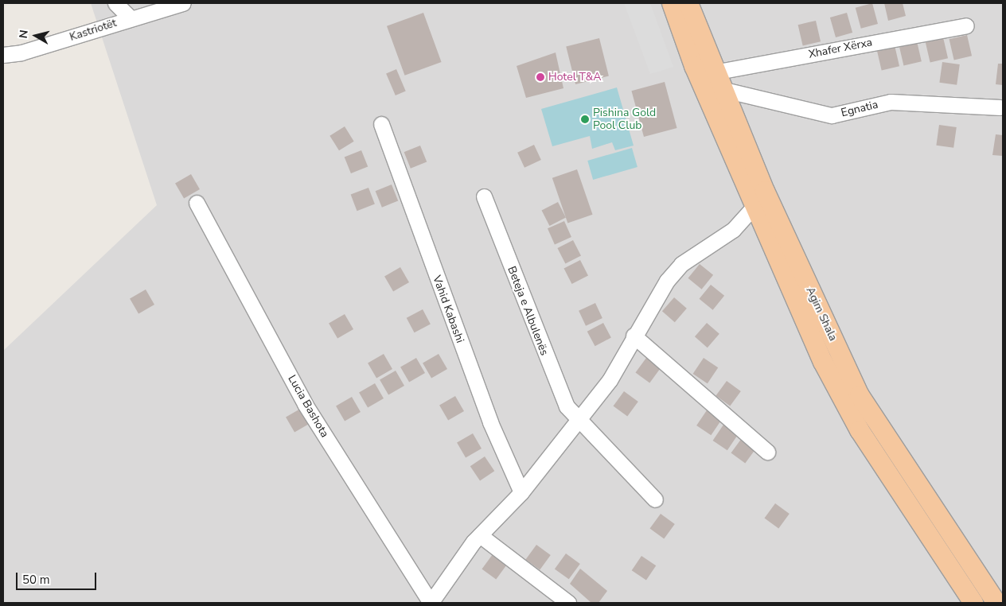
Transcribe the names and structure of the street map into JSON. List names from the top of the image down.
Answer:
{
  "streets": {
    "main road": ["Agim Shala"],
    "street": [
      "Kastriotët",
      "Xhafer Xërxa",
      "Egnatia",
      "Vahid Kabashi",
      "Beteja e Albulenës",
      "Lucia Bashota"
    ]
  },
  "crossings": [
    ["Xhafer Xërxa", "Egnatia"],
    ["Xhafer Xërxa", "Agim Shala"],
    ["Egnatia", "Agim Shala"]
  ],
  "places": ["Hotel T&A", "Pishina Gold Pool Club"],
  "scale_bar": "50 m",
  "north": "left"
}
